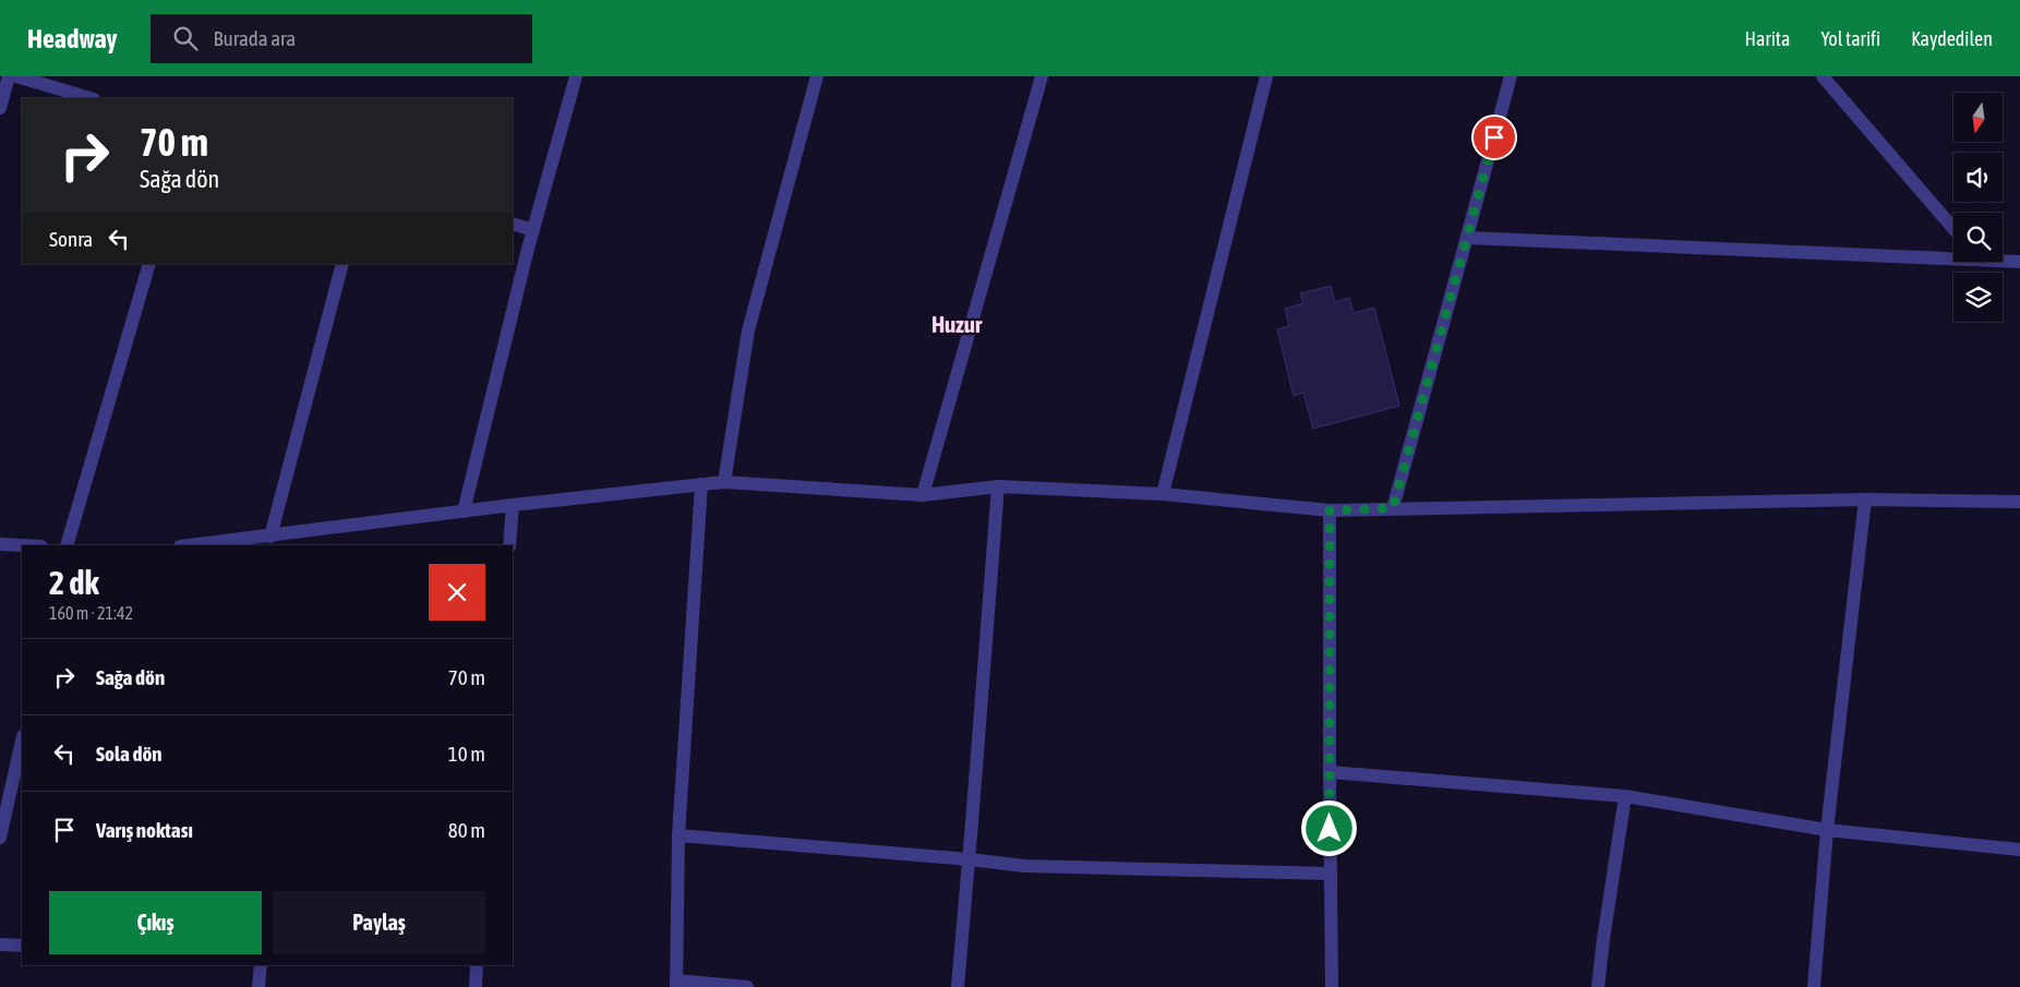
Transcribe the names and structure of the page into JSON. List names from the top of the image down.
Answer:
{
  "districts": ["Huzur"],
  "north": "bottom",
  "page": {
    "header": "Headway",
    "search": "Burada ara",
    "nav": ["Harita", "Yol tarifi", "Kaydedilen"],
    "turn": ["70 m", "Sağa dön"],
    "then": "Sonra",
    "heading": ["2 dk", "160 m · 21:42"],
    "list": [
      {
        "name": "Sağa dön",
        "value": "70 m"
      },
      {
        "name": "Sola dön",
        "value": "10 m"
      },
      {
        "name": "Varış noktası",
        "value": "80 m"
      }
    ],
    "buttons": ["Çıkış", "Paylaş"]
  }
}
